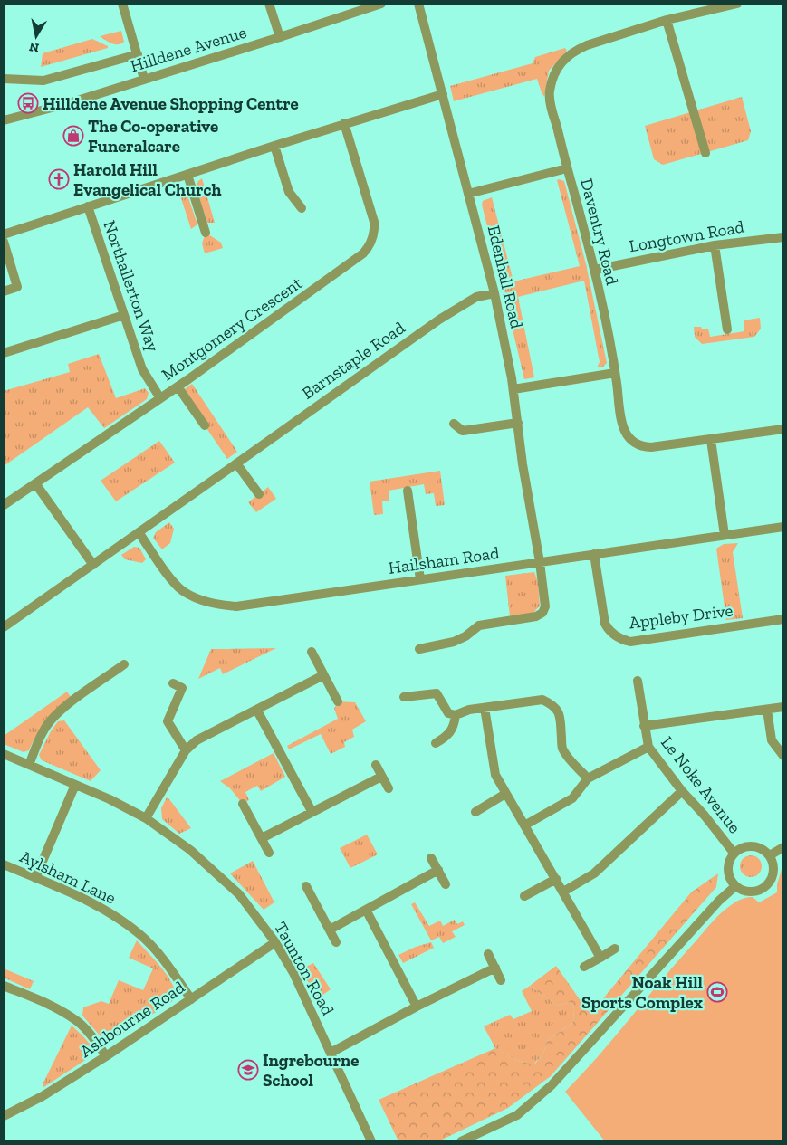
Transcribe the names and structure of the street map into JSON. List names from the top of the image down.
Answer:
{
  "streets": {
    "street": [
      "Hilldene Avenue",
      "Daventry Road",
      "Longtown Road",
      "Edenhall Road",
      "Northallerton Way",
      "Montgomery Crescent",
      "Barnstaple Road",
      "Hailsham Road",
      "Appleby Drive",
      "Le Noke Avenue",
      "Aylsham Lane",
      "Taunton Road",
      "Ashbourne Road"
    ]
  },
  "crossings": [
    ["Daventry Road", "Longtown Road"],
    ["Edenhall Road", "Barnstaple Road"],
    ["Edenhall Road", "Hailsham Road"],
    ["Northallerton Way", "Montgomery Crescent"],
    ["Barnstaple Road", "Hailsham Road"],
    ["Hailsham Road", "Appleby Drive"],
    ["Aylsham Lane", "Ashbourne Road"],
    ["Taunton Road", "Ashbourne Road"]
  ],
  "places": {
    "bus stop": ["Hilldene Avenue Shopping Centre"],
    "shop": ["The Co-operative Funeralcare"],
    "church": ["Harold Hill Evangelical Church"],
    "sports": ["Noak Hill Sports Complex"],
    "school or university": ["Ingrebourne School"]
  },
  "north": "bottom"
}
